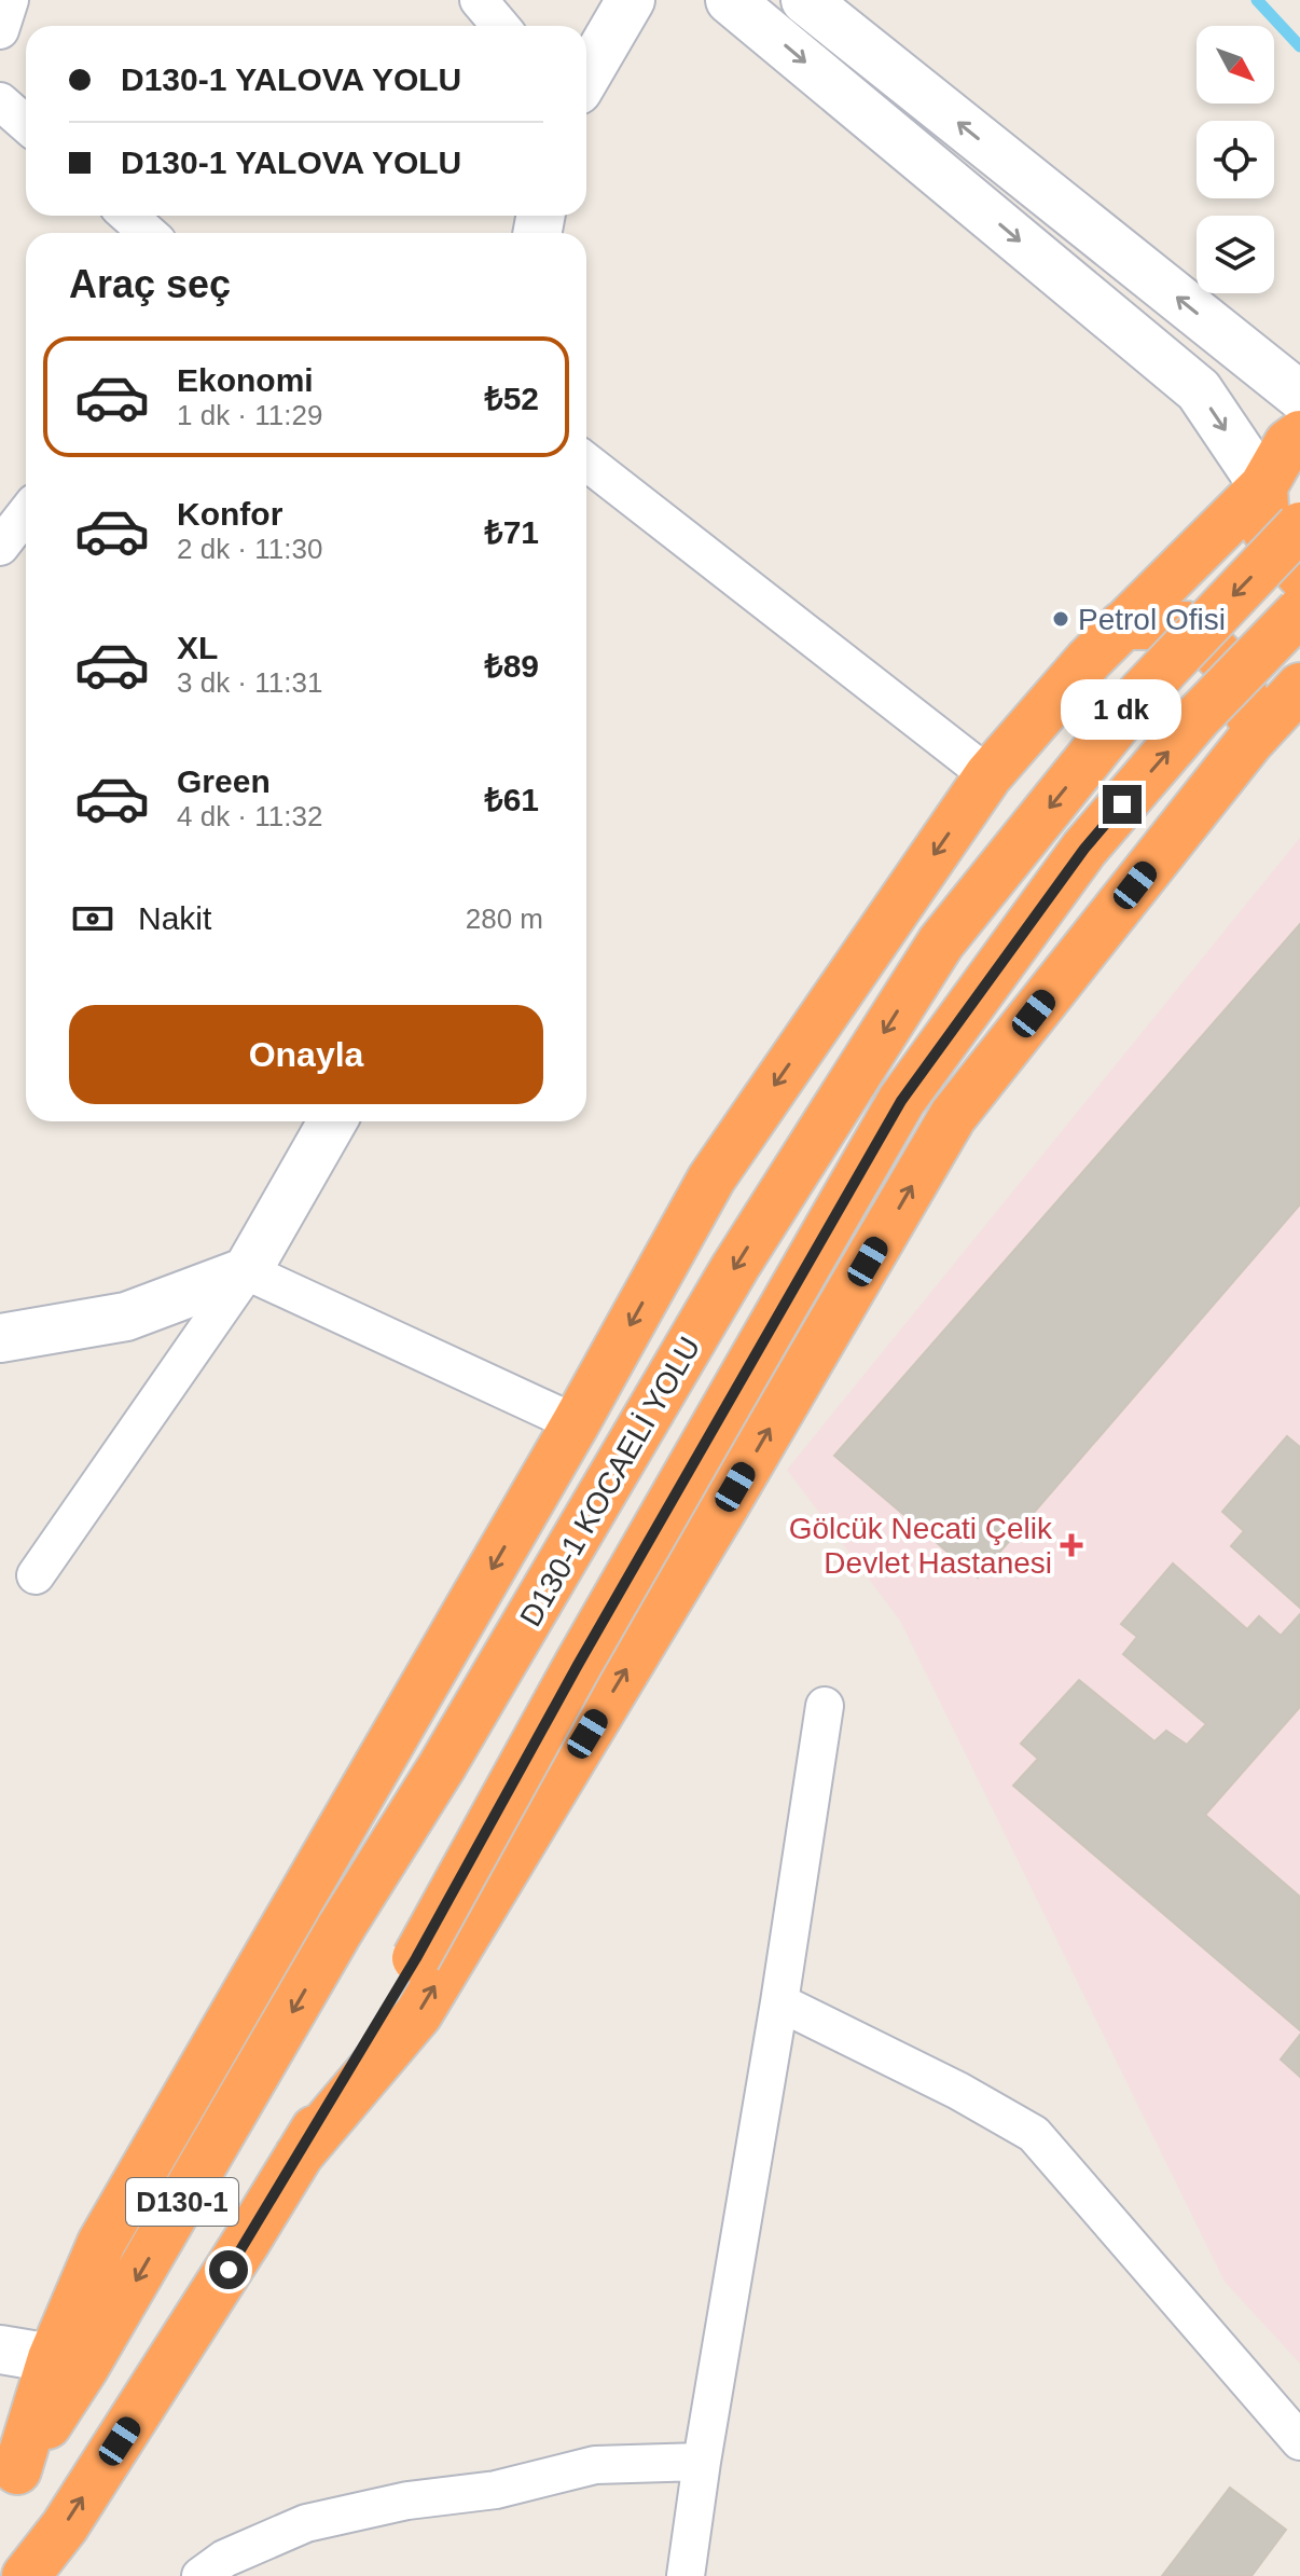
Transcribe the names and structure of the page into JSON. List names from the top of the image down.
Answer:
{
  "streets": {
    "highway": ["D130-1 KOCAELİ YOLU", "D130-1"]
  },
  "places": {
    "other": ["Petrol Ofisi"],
    "health": ["Gölcük Necati Çelik Devlet Hastanesi"]
  },
  "north": "bottom right",
  "page": {
    "banner": ["D130-1 YALOVA YOLU", "D130-1 YALOVA YOLU"],
    "heading": "Araç seç",
    "list": [
      {
        "name": "Ekonomi",
        "note": "1 dk · 11:29",
        "value": "₺52"
      },
      {
        "name": "Konfor",
        "note": "2 dk · 11:30",
        "value": "₺71"
      },
      {
        "name": "XL",
        "note": "3 dk · 11:31",
        "value": "₺89"
      },
      {
        "name": "Green",
        "note": "4 dk · 11:32",
        "value": "₺61"
      }
    ],
    "bubble": "1 dk",
    "pay": ["Nakit", "280 m"],
    "buttons": "Onayla"
  }
}
